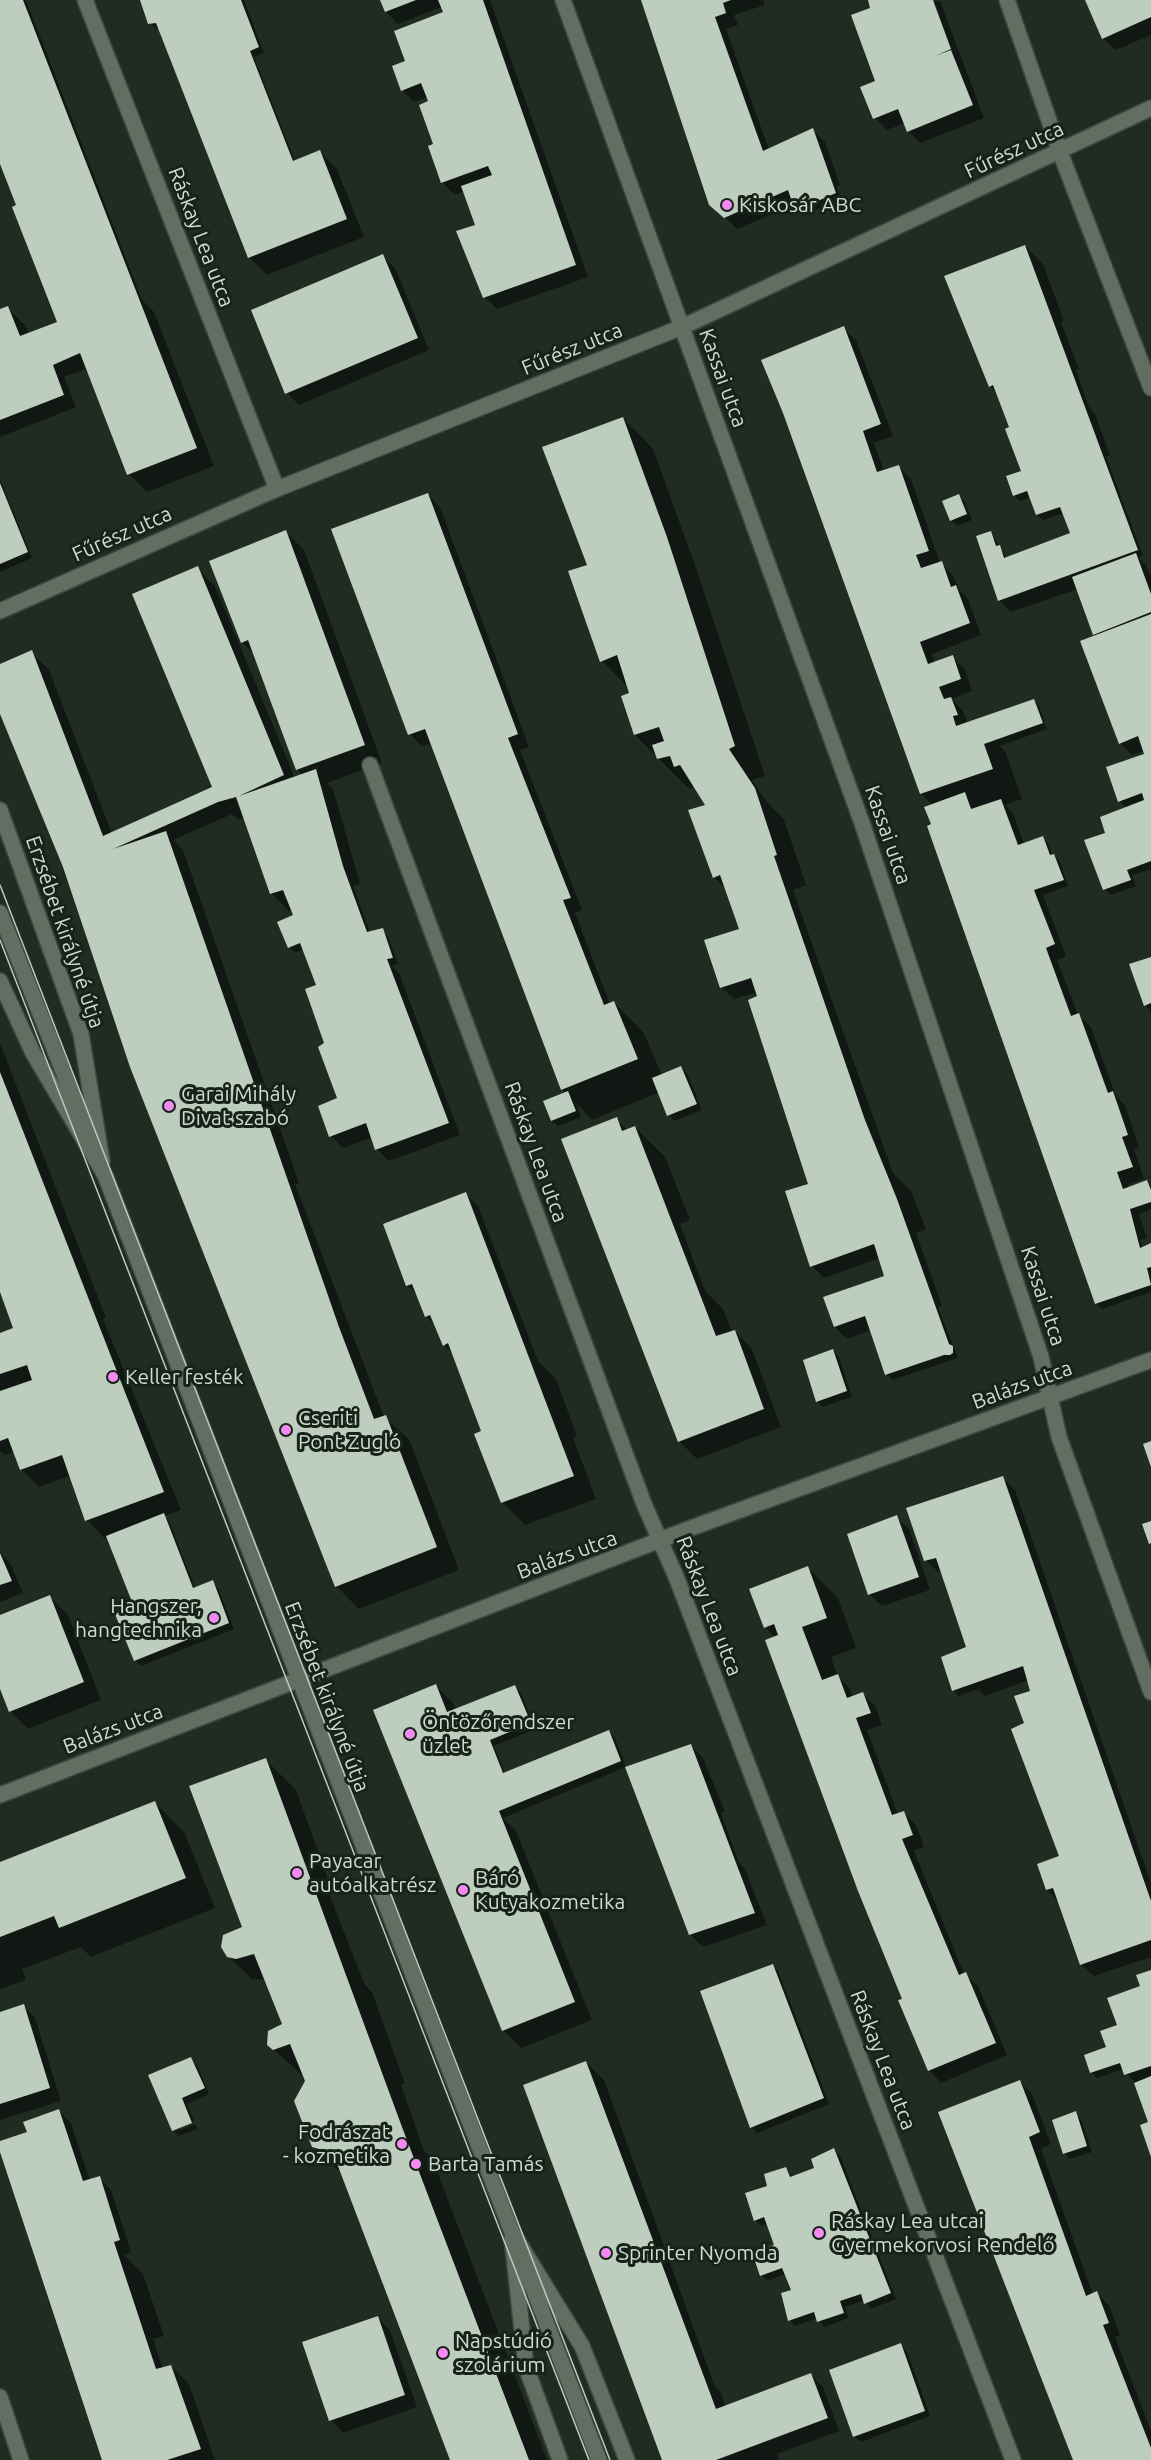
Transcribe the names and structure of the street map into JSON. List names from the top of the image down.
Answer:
{
  "streets": {
    "street": [
      "Fűrész utca",
      "Ráskay Lea utca",
      "Kassai utca",
      "Erzsébet királyné útja",
      "Balázs utca"
    ]
  },
  "crossings": [
    ["Fűrész utca", "Ráskay Lea utca"],
    ["Fűrész utca", "Kassai utca"],
    ["Ráskay Lea utca", "Balázs utca"],
    ["Kassai utca", "Balázs utca"],
    ["Erzsébet királyné útja", "Balázs utca"]
  ],
  "places": [
    "Kiskosár ABC",
    "Garai Mihály Divat szabó",
    "Keller festék",
    "Cseriti Pont Zugló",
    "Hangszer, hangtechnika",
    "Öntözőrendszer üzlet",
    "Payacar autóalkatrész",
    "Báró Kutyakozmetika",
    "Fodrászat - kozmetika",
    "Barta Tamás",
    "Ráskay Lea utcai Gyermekorvosi Rendelő",
    "Sprinter Nyomda",
    "Napstúdió szolárium"
  ]
}
